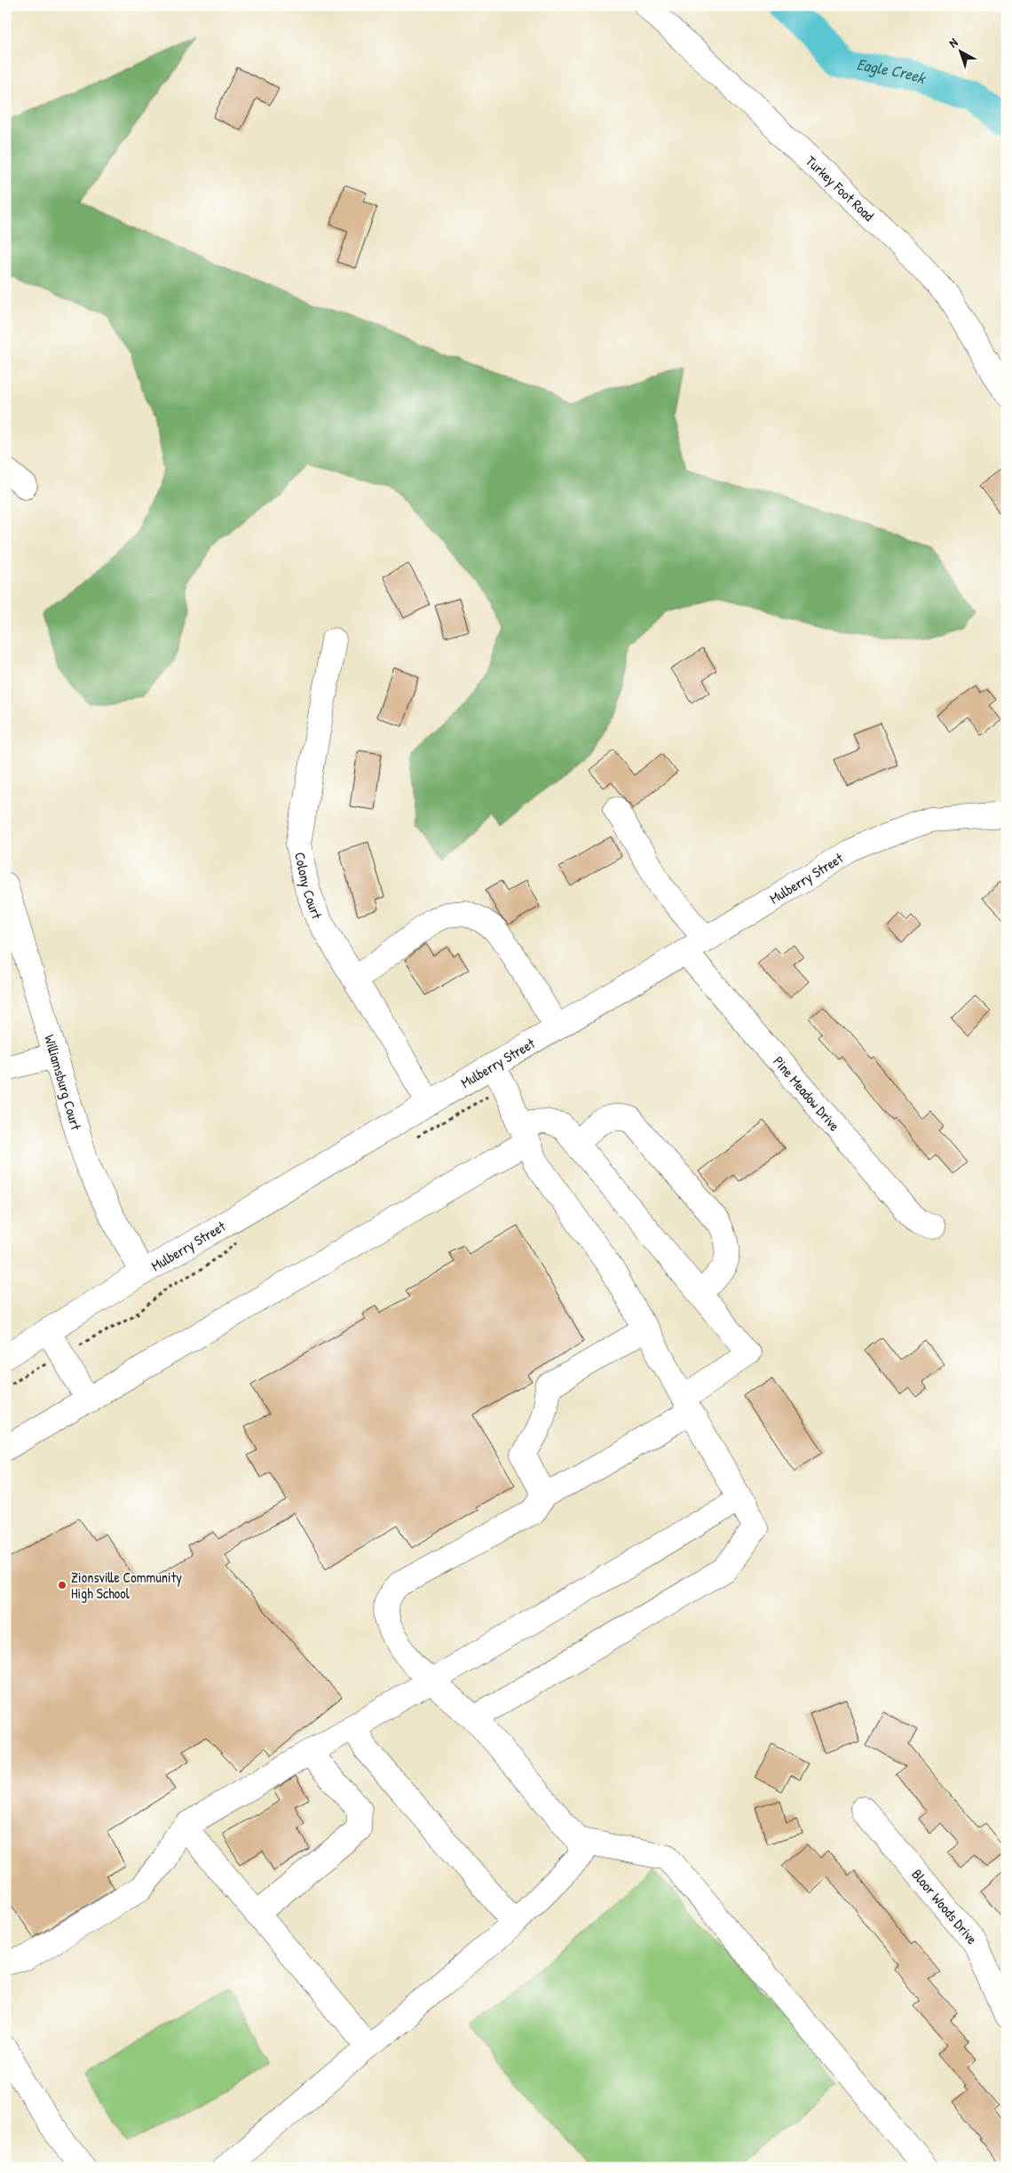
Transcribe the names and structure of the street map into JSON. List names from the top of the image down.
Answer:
{
  "streets": {
    "street": [
      "Turkey Foot Road",
      "Mulberry Street",
      "Colony Court",
      "Williamsburg Court",
      "Pine Meadow Drive",
      "Bloor Woods Drive"
    ]
  },
  "crossings": [
    ["Mulberry Street", "Colony Court"],
    ["Mulberry Street", "Williamsburg Court"],
    ["Mulberry Street", "Pine Meadow Drive"]
  ],
  "water": ["Eagle Creek"],
  "places": ["Zionsville Community High School"],
  "north": "top left"
}
